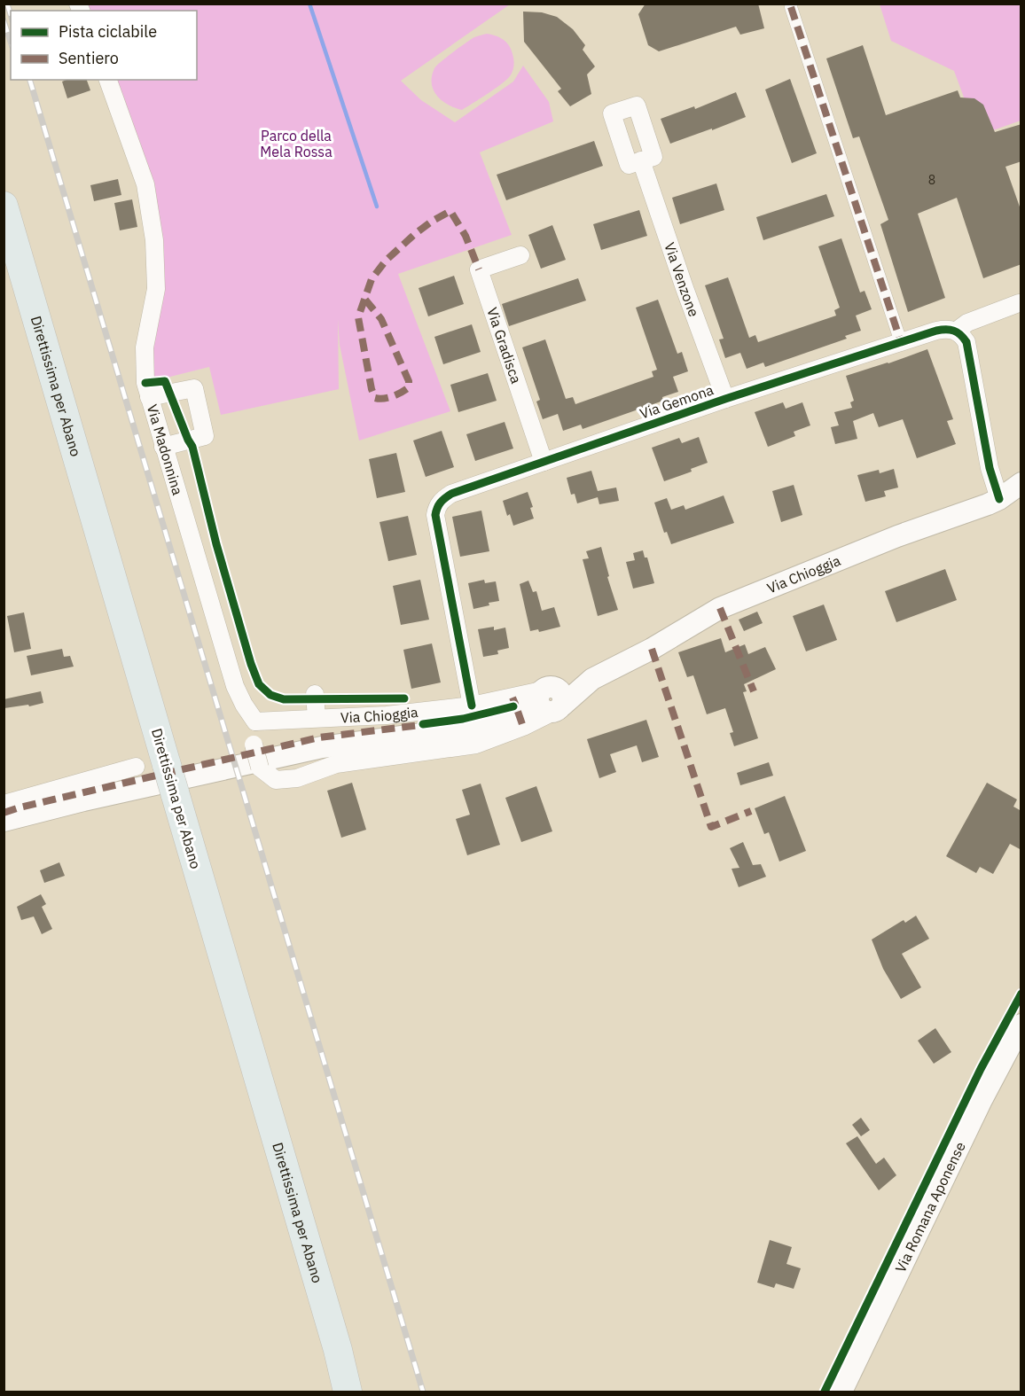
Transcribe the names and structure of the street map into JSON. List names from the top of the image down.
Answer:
{
  "streets": {
    "highway": ["Direttissima per Abano"],
    "street": [
      "Via Venzone",
      "Via Gradisca",
      "Via Gemona",
      "Via Madonnina",
      "Via Chioggia",
      "Via Romana Aponense"
    ]
  },
  "crossings": [
    ["Via Venzone", "Via Gemona"],
    ["Via Gradisca", "Via Gemona"],
    ["Via Gemona", "Via Chioggia"],
    ["Via Madonnina", "Via Chioggia"]
  ],
  "parks": ["Parco della Mela Rossa"],
  "house_numbers": ["8"],
  "legend": ["Pista ciclabile", "Sentiero"]
}
